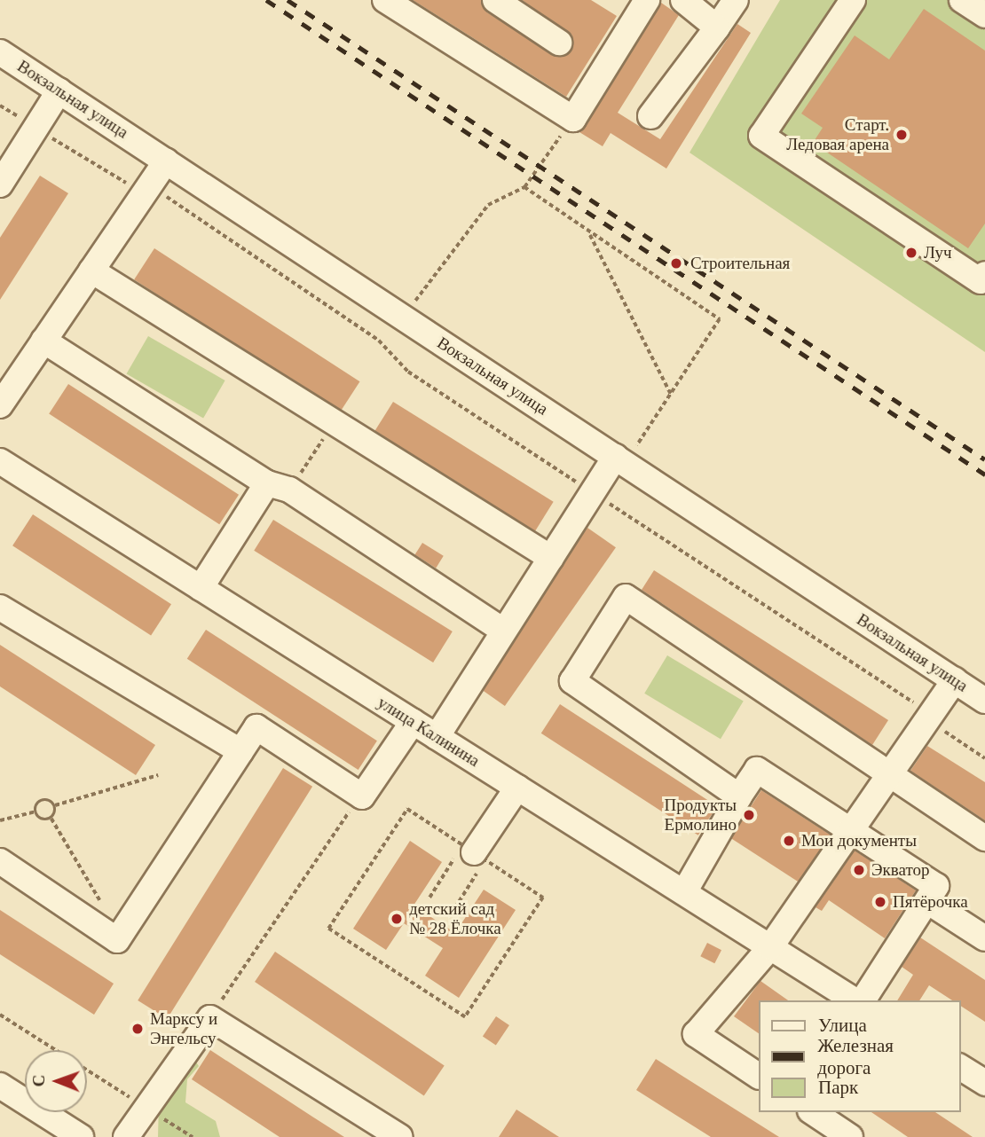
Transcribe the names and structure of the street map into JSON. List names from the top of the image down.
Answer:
{
  "streets": {
    "street": ["Вокзальная улица", "улица Калинина"]
  },
  "places": [
    "Старт. Ледовая арена",
    "Луч",
    "Строительная",
    "Продукты Ермолино",
    "Мои документы",
    "Экватор",
    "Пятёрочка",
    "детский сад № 28 Ёлочка",
    "Марксу и Энгельсу"
  ],
  "legend": ["Улица", "Железная дорога", "Парк"],
  "north": "left"
}
